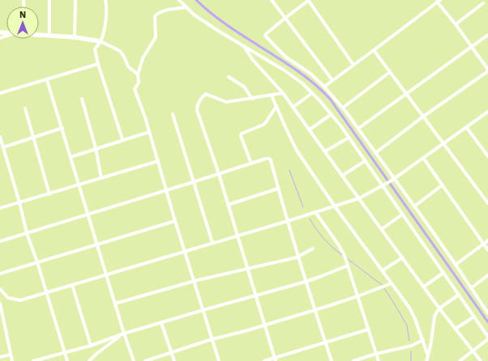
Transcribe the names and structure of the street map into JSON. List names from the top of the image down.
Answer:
{
  "north": "top"
}
